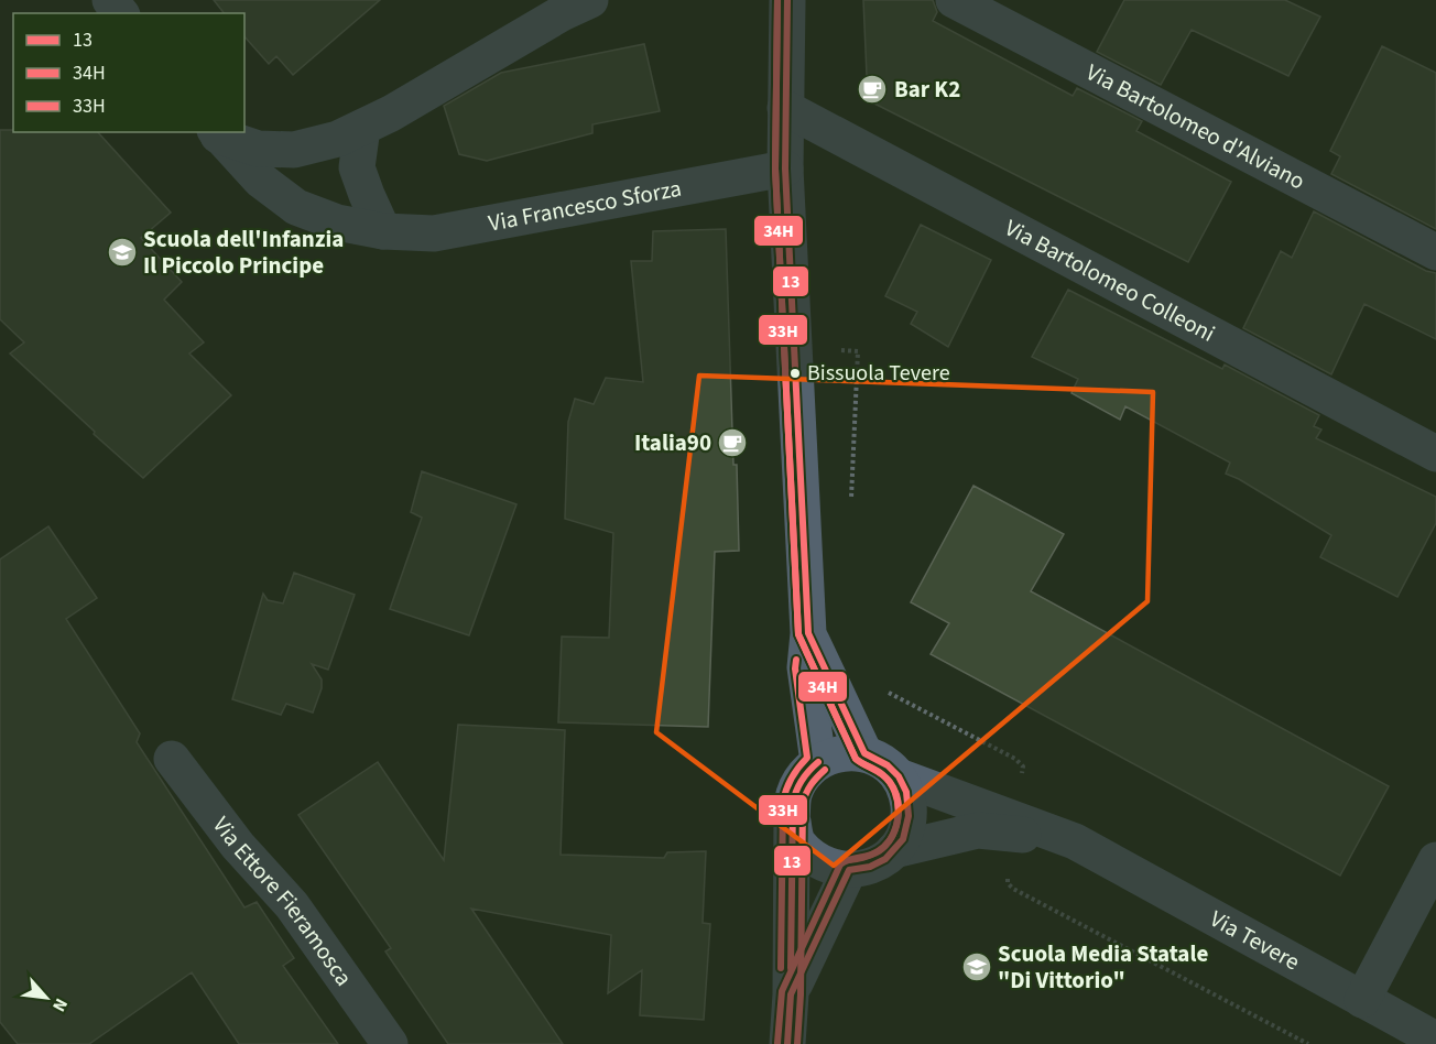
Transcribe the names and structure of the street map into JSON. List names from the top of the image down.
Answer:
{
  "streets": {
    "street": [
      "Via Bartolomeo d'Alviano",
      "Via Francesco Sforza",
      "Via Bartolomeo Colleoni",
      "Via Ettore Fieramosca",
      "Via Tevere"
    ]
  },
  "places": {
    "cafe": ["Bar K2", "Italia90"],
    "school or university": ["Scuola dell'Infanzia Il Piccolo Principe", "Scuola Media Statale \"Di Vittorio\""],
    "other": ["Bissuola Tevere"]
  },
  "lines": ["transit line 13", "transit line 34H", "transit line 33H"],
  "legend": ["13", "34H", "33H"],
  "north": "bottom right"
}
